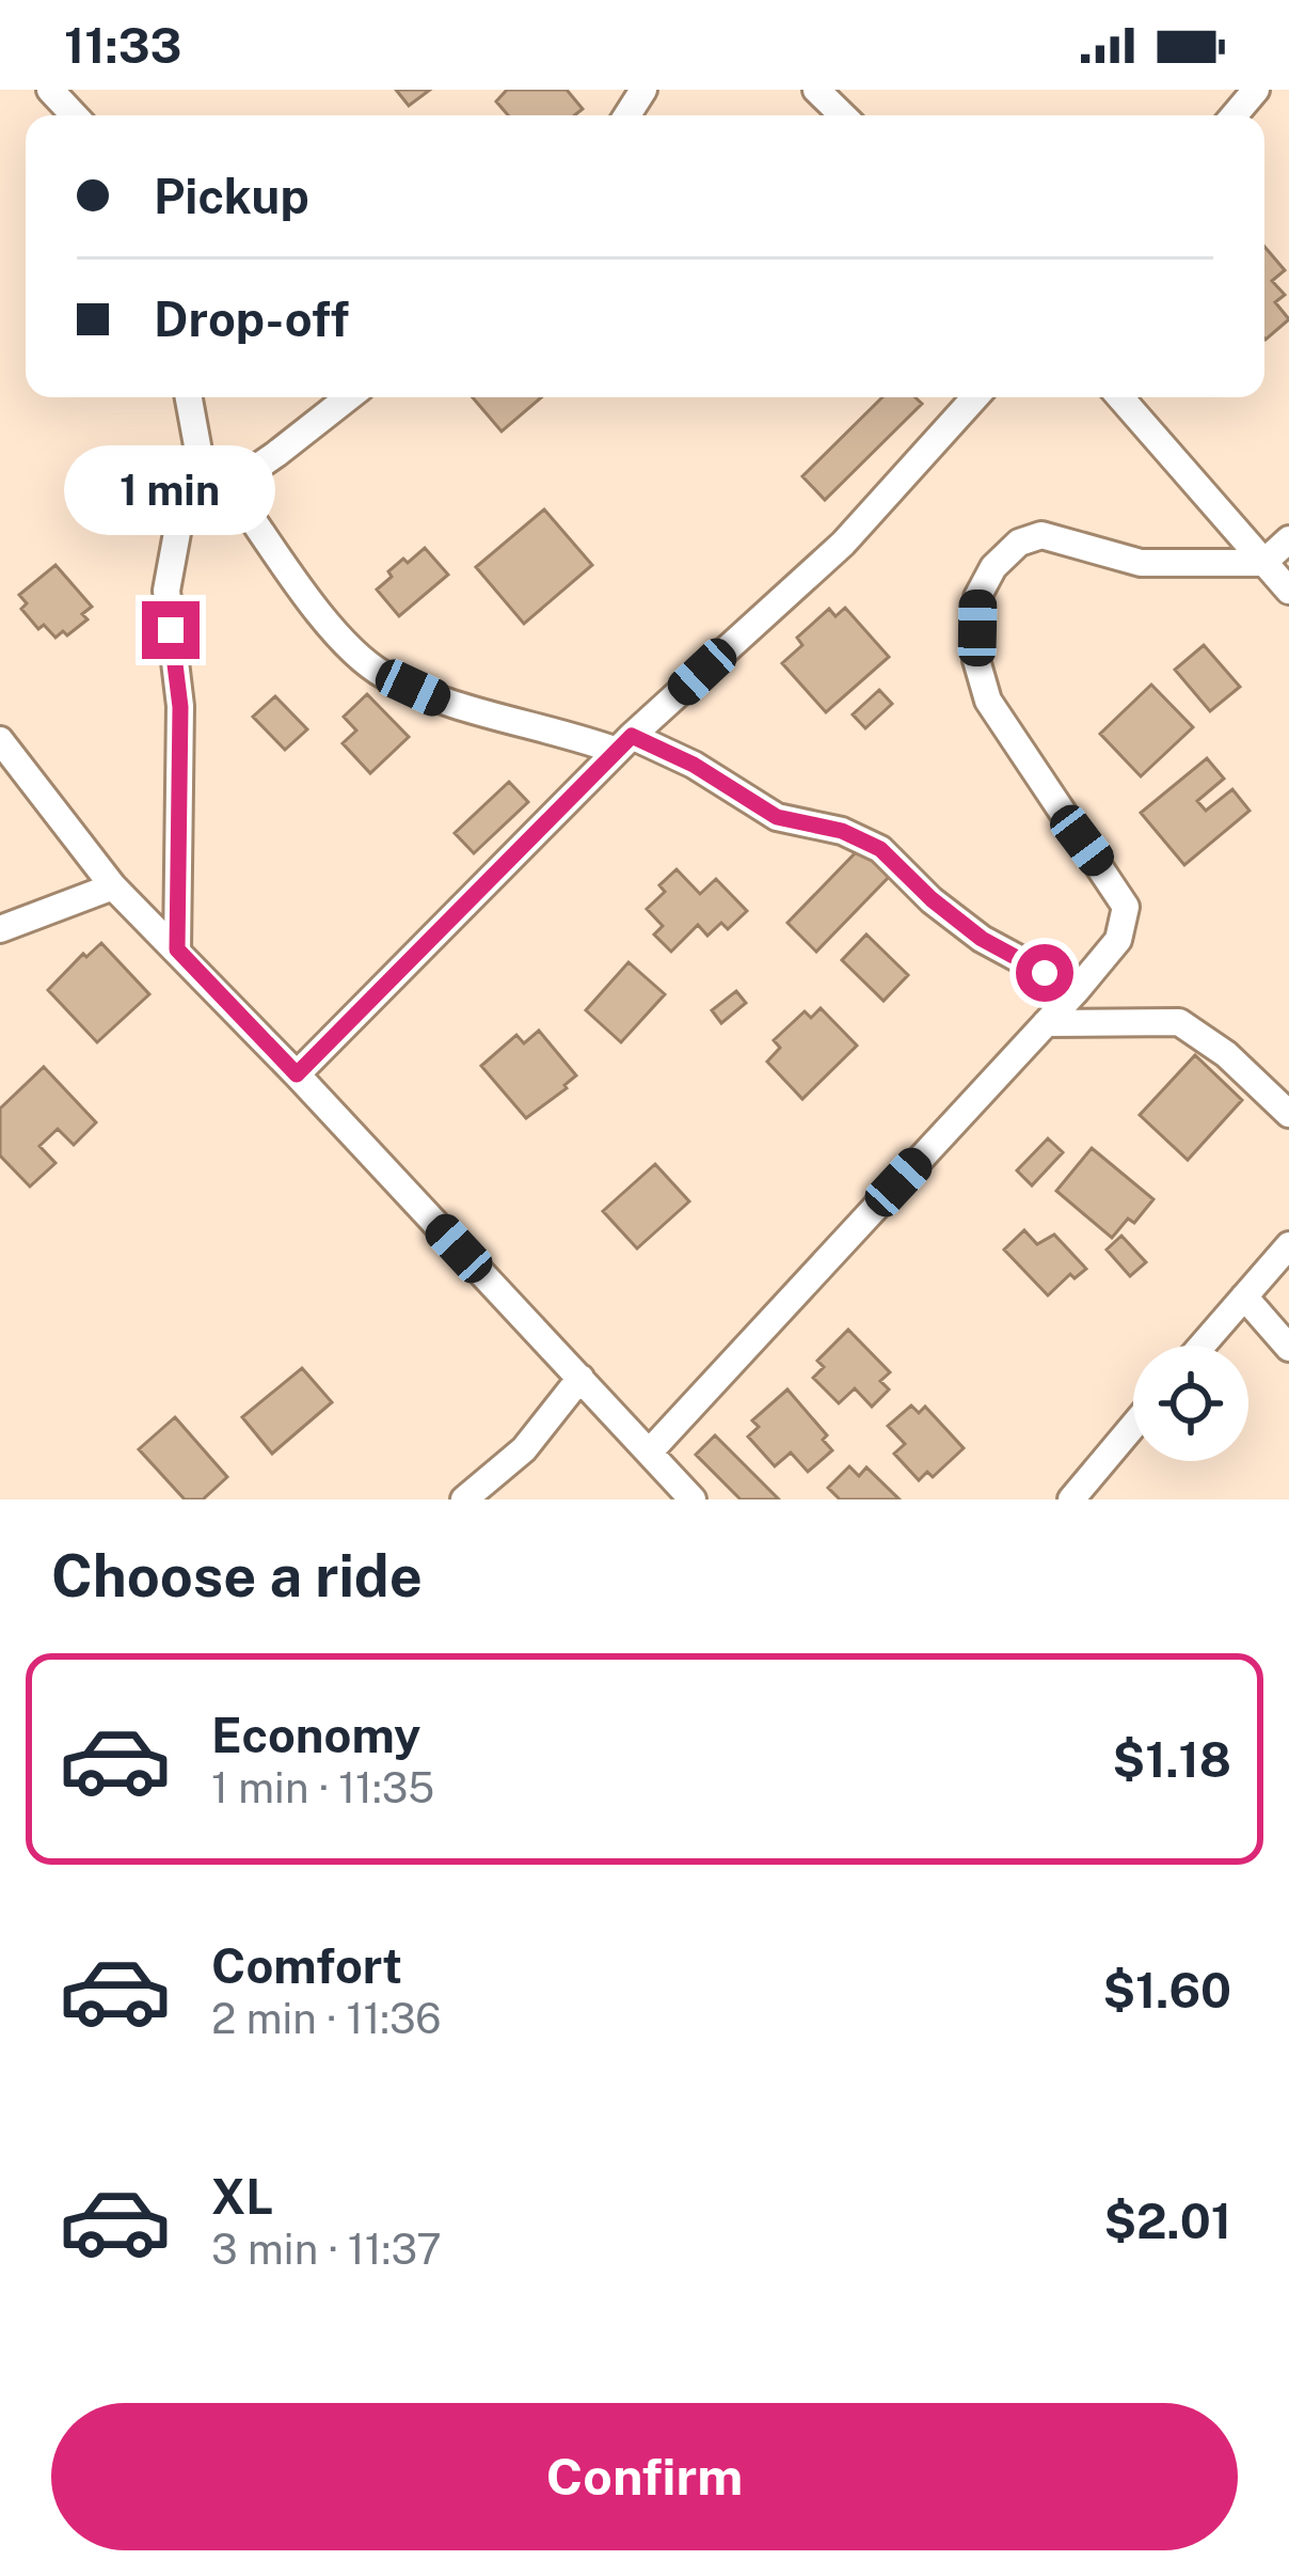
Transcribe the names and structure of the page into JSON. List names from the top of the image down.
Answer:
{
  "page": {
    "status": "11:33",
    "banner": ["Pickup", "Drop-off"],
    "bubble": "1 min",
    "heading": "Choose a ride",
    "list": [
      {
        "name": "Economy",
        "note": "1 min · 11:35",
        "value": "$1.18"
      },
      {
        "name": "Comfort",
        "note": "2 min · 11:36",
        "value": "$1.60"
      },
      {
        "name": "XL",
        "note": "3 min · 11:37",
        "value": "$2.01"
      }
    ],
    "buttons": "Confirm"
  }
}
